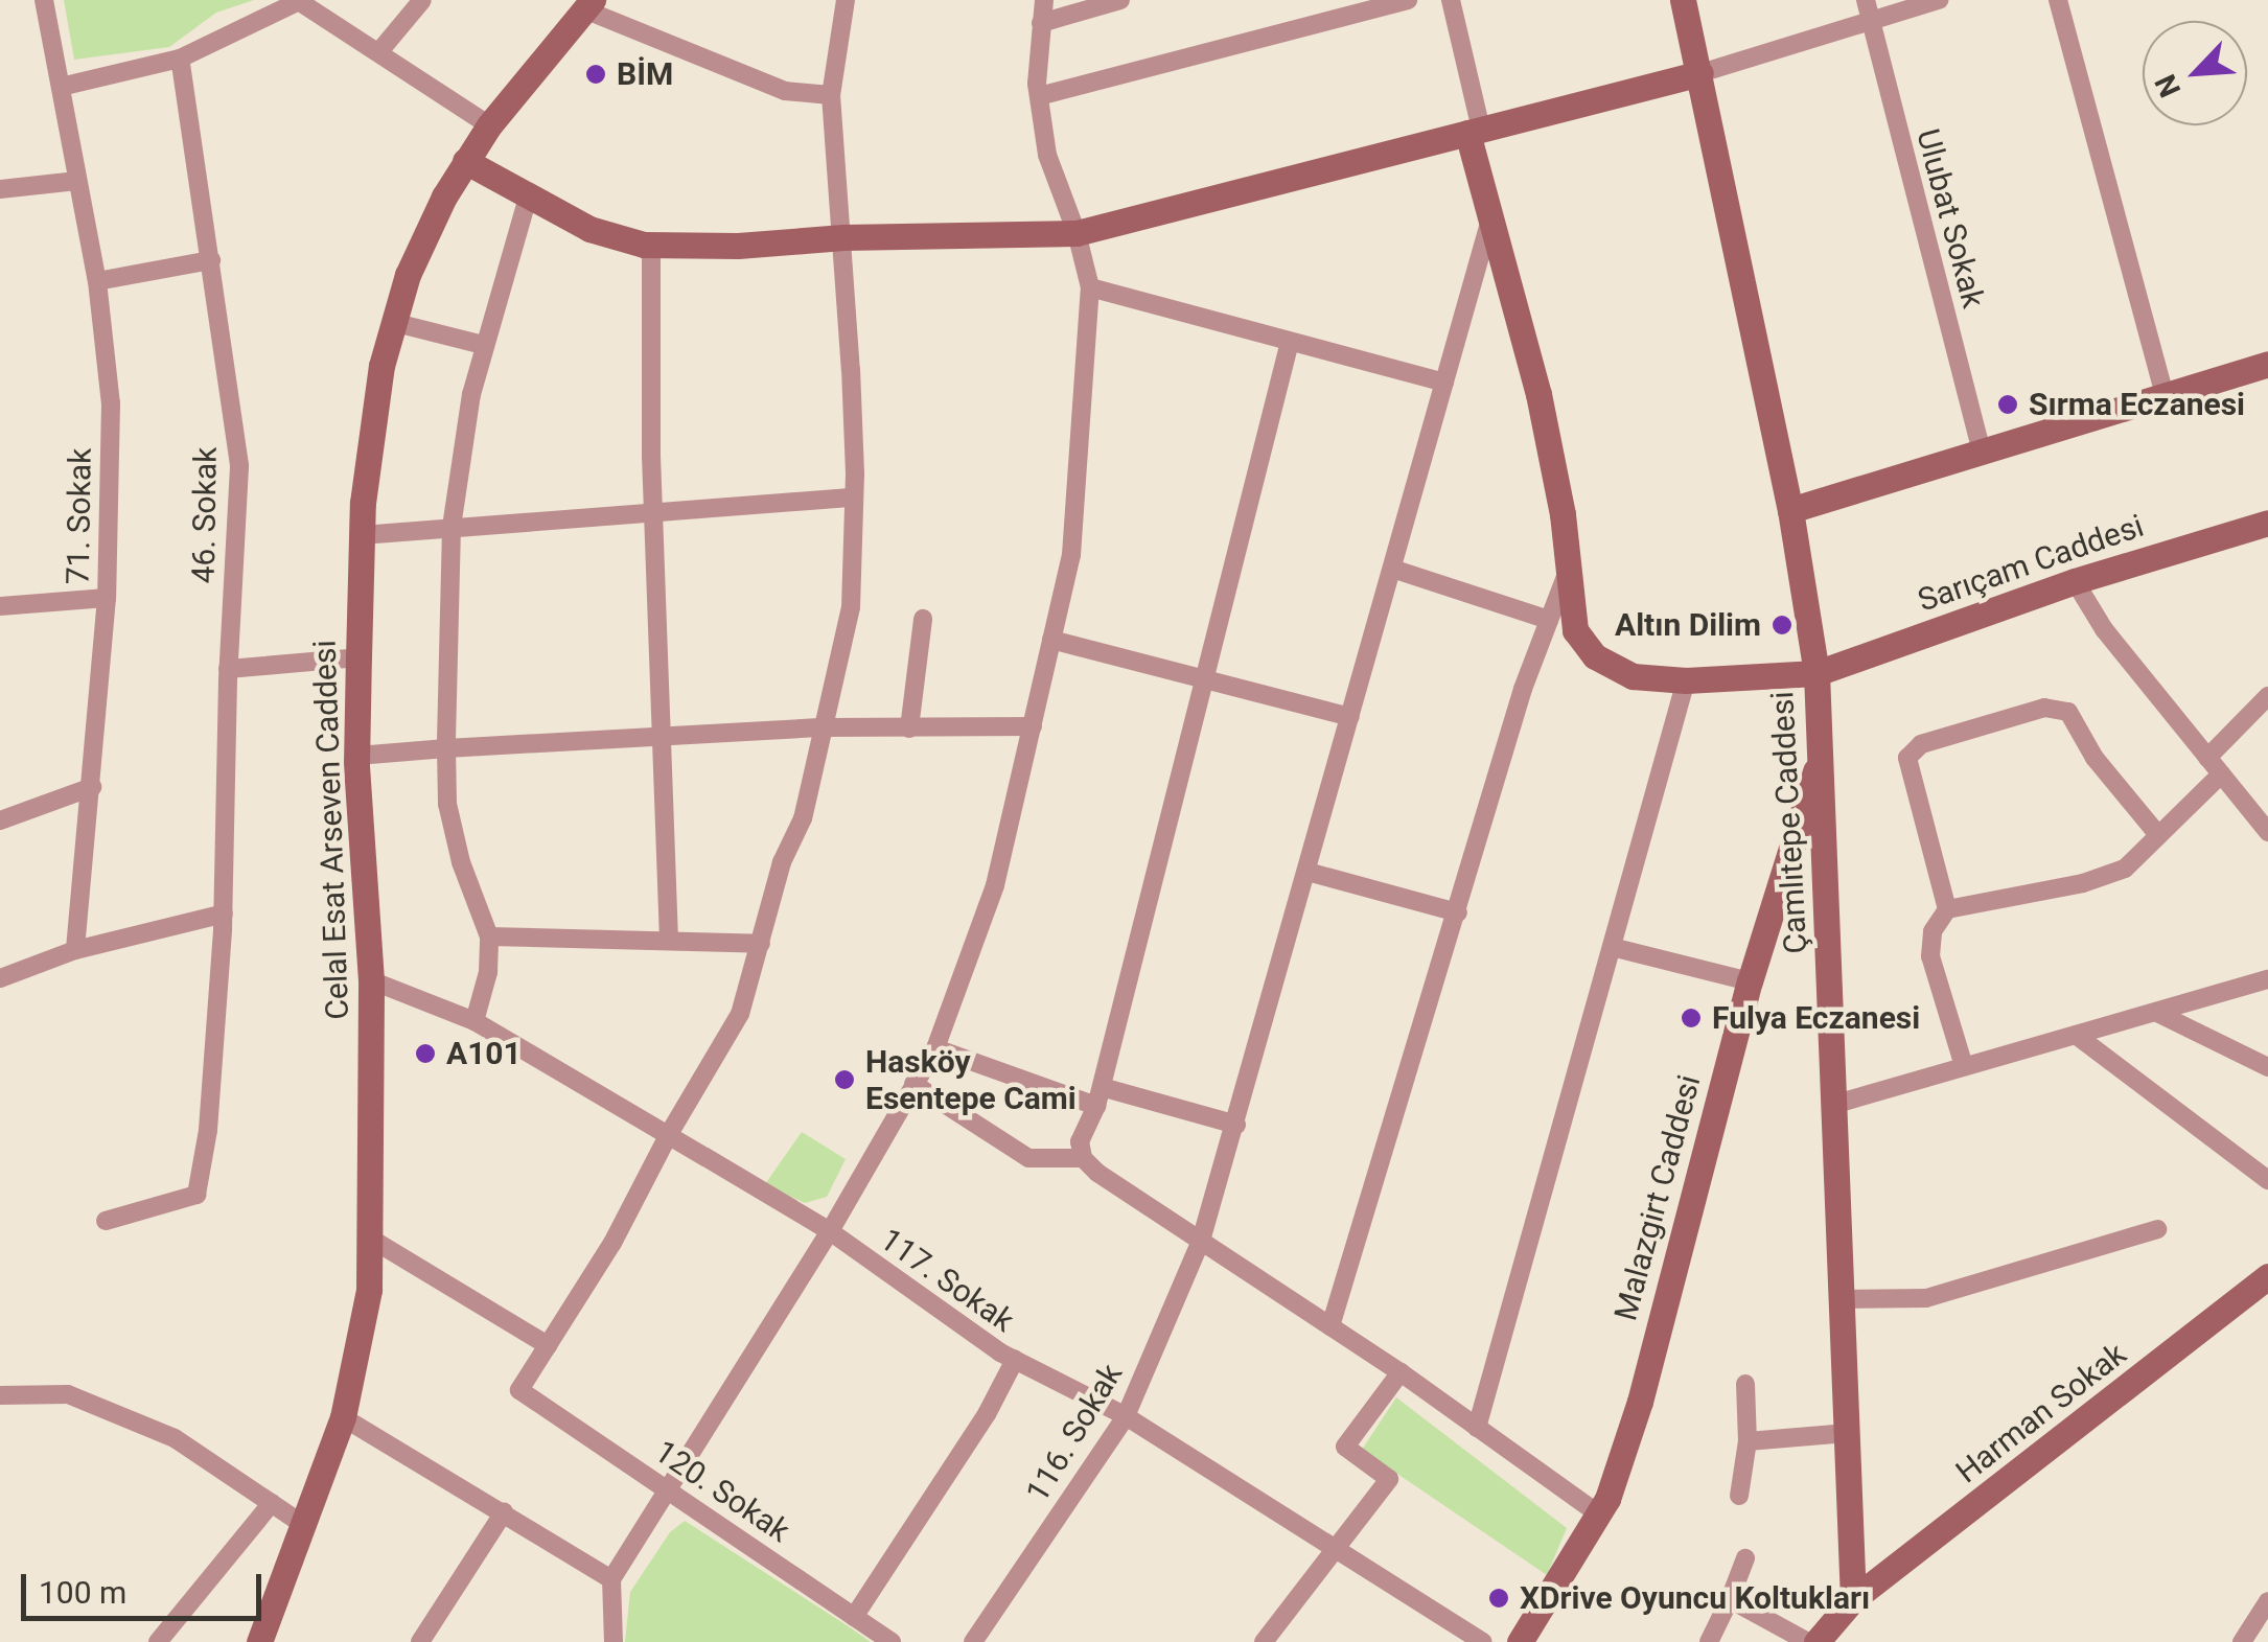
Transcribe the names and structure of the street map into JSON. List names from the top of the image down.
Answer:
{
  "streets": {
    "street": [
      "Ulubat Sokak",
      "46. Sokak",
      "71. Sokak",
      "Sarıçam Caddesi",
      "Çamlıtepe Caddesi",
      "Celal Esat Arseven Caddesi",
      "Malazgirt Caddesi",
      "117. Sokak",
      "Harman Sokak",
      "116. Sokak",
      "120. Sokak"
    ]
  },
  "crossings": [
    ["Sarıçam Caddesi", "Çamlıtepe Caddesi"],
    ["Sarıçam Caddesi", "116. Sokak"],
    ["Çamlıtepe Caddesi", "Malazgirt Caddesi"],
    ["Çamlıtepe Caddesi", "Harman Sokak"],
    ["Celal Esat Arseven Caddesi", "117. Sokak"],
    ["117. Sokak", "116. Sokak"]
  ],
  "places": [
    "BİM",
    "Sırma Eczanesi",
    "Altın Dilim",
    "Fulya Eczanesi",
    "A101",
    "Hasköy Esentepe Cami",
    "XDrive Oyuncu Koltukları"
  ],
  "scale_bar": "100 m",
  "north": "bottom left"
}
